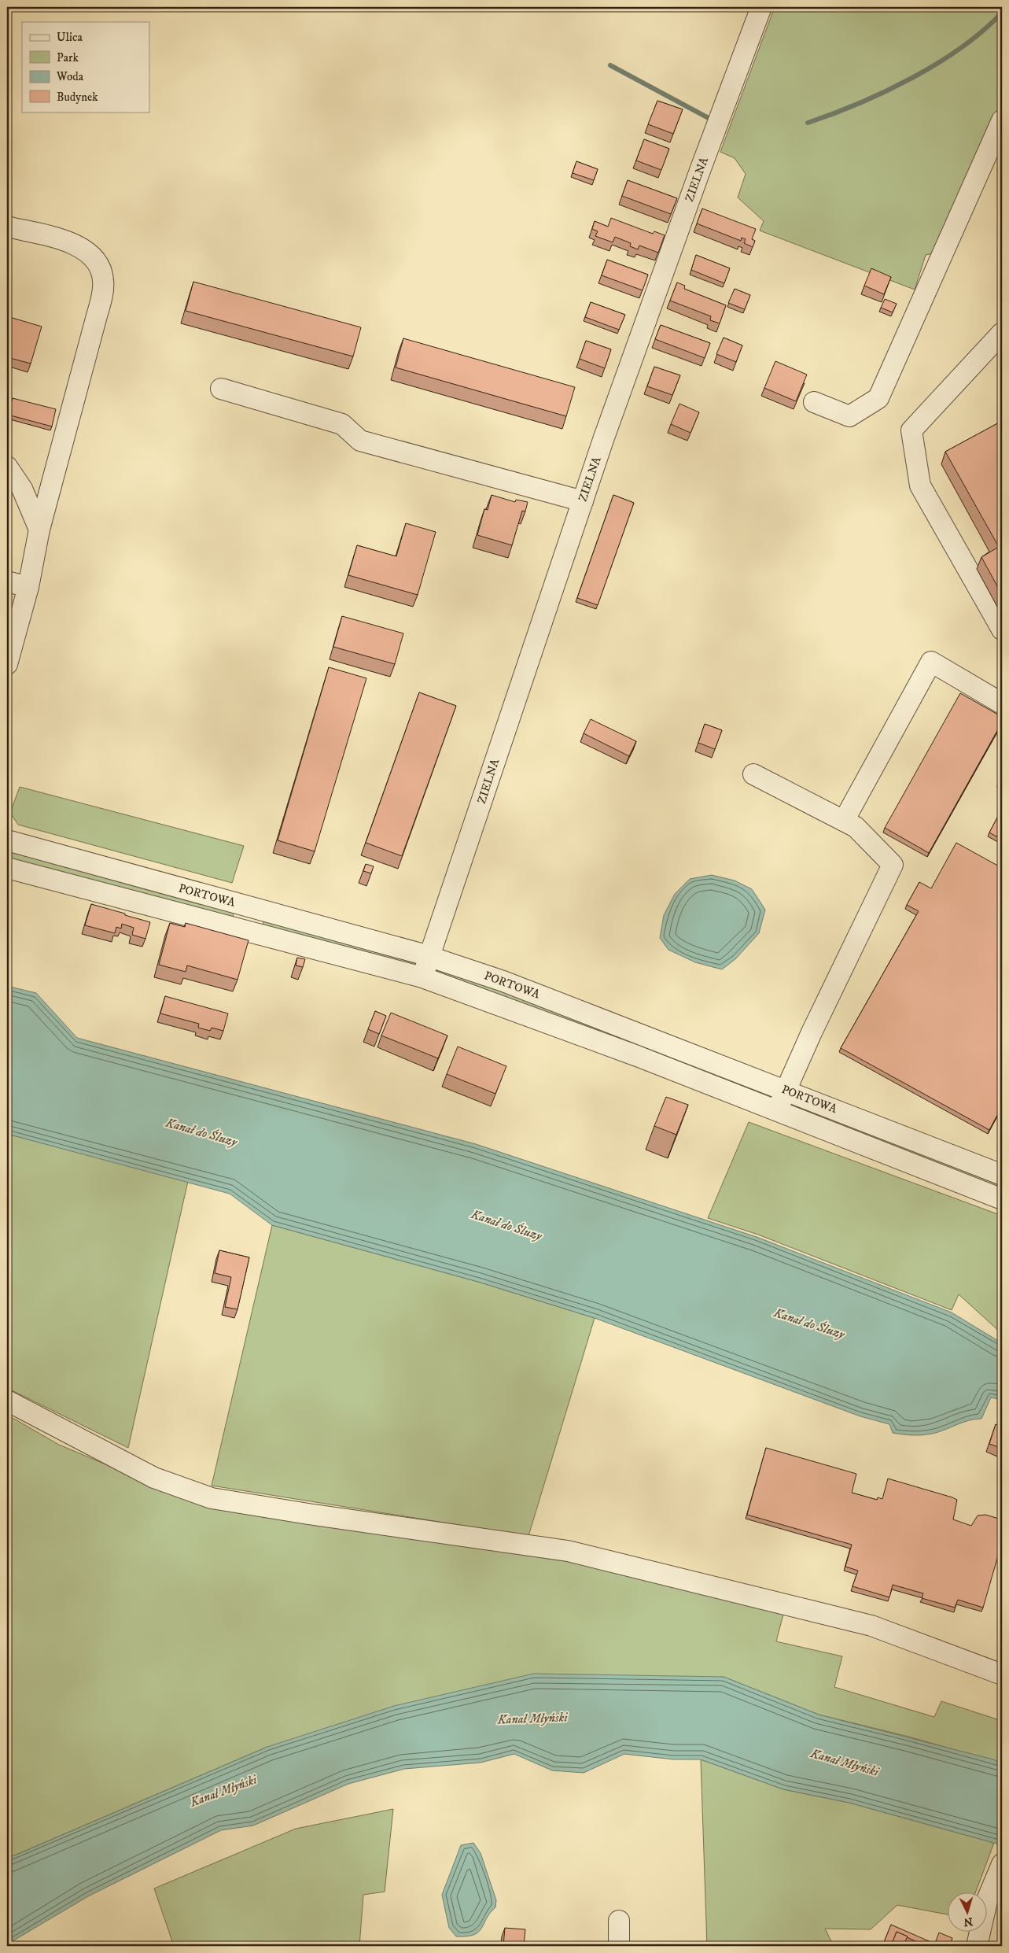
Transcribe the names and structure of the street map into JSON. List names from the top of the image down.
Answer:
{
  "streets": {
    "street": ["ZIELNA", "PORTOWA"]
  },
  "crossings": [
    ["ZIELNA", "PORTOWA"]
  ],
  "water": ["Kanał do Śluzy", "Kanał Młyński"],
  "legend": [
    "Ulica",
    "Park",
    "Woda",
    "Budynek"
  ],
  "north": "bottom"
}
